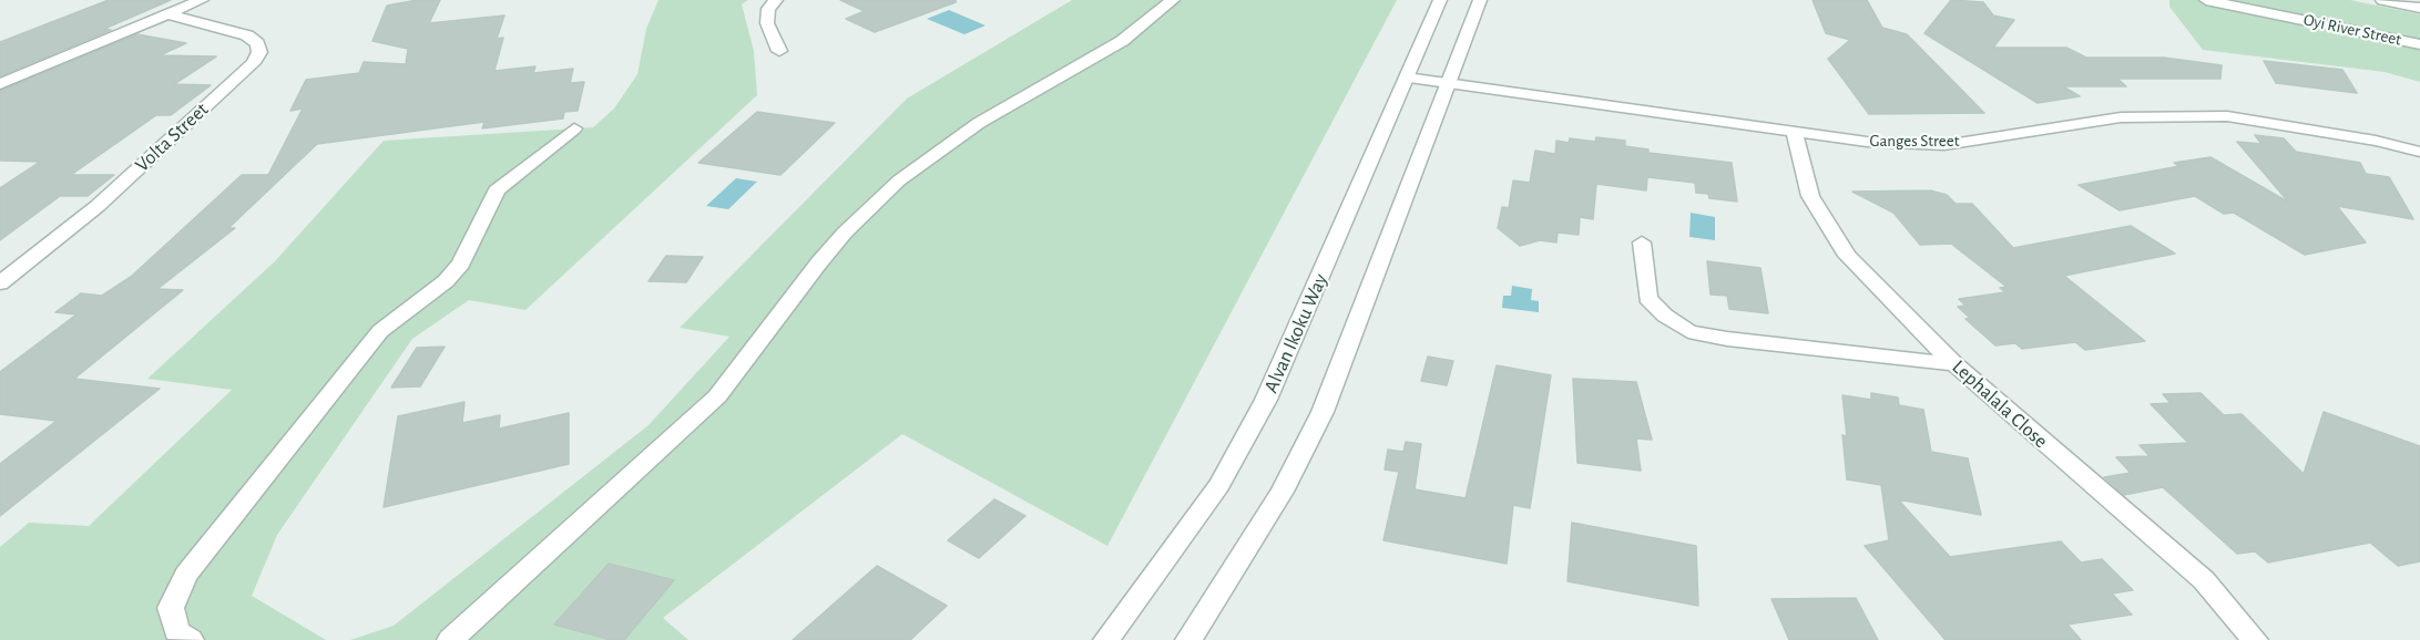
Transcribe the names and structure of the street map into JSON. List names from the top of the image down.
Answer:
{
  "streets": {
    "street": [
      "Oyi River Street",
      "Volta Street",
      "Ganges Street",
      "Alvan Ikoku Way",
      "Lephalala Close"
    ]
  },
  "crossings": [
    ["Ganges Street", "Alvan Ikoku Way"],
    ["Ganges Street", "Lephalala Close"]
  ]
}
